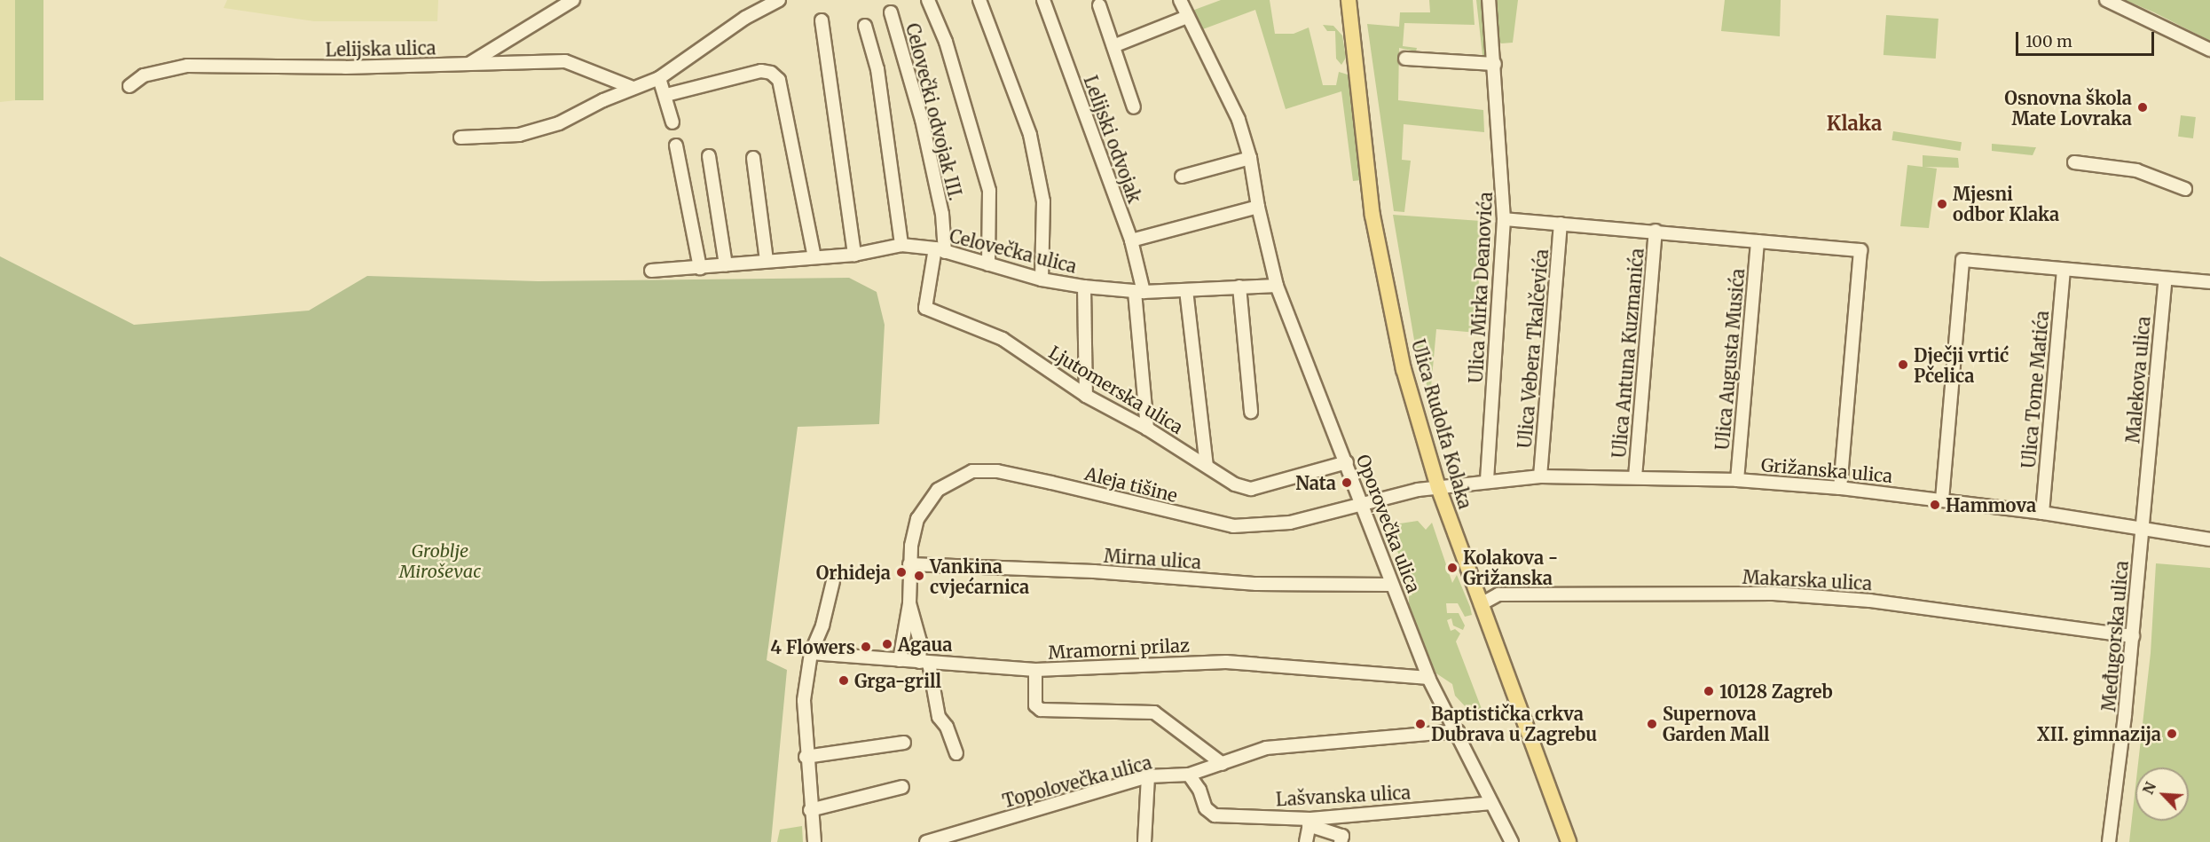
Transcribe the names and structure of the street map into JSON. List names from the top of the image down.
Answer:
{
  "streets": {
    "main road": ["Ulica Rudolfa Kolaka"],
    "street": [
      "Lelijska ulica",
      "Celovečki odvojak III.",
      "Lelijski odvojak",
      "Celovečka ulica",
      "Ulica Mirka Deanovića",
      "Ulica Vebera Tkalčevića",
      "Ulica Antuna Kuzmanića",
      "Ulica Augusta Musića",
      "Malekova ulica",
      "Ljutomerska ulica",
      "Ulica Tome Matića",
      "Grižanska ulica",
      "Aleja tišine",
      "Oporovečka ulica",
      "Mirna ulica",
      "Makarska ulica",
      "Međugorska ulica",
      "Mramorni prilaz",
      "Topolovečka ulica",
      "Lašvanska ulica"
    ]
  },
  "crossings": [
    ["Celovečki odvojak III.", "Celovečka ulica"],
    ["Celovečki odvojak III.", "Ljutomerska ulica"],
    ["Lelijski odvojak", "Celovečka ulica"],
    ["Lelijski odvojak", "Ljutomerska ulica"],
    ["Celovečka ulica", "Ljutomerska ulica"],
    ["Celovečka ulica", "Oporovečka ulica"],
    ["Ulica Mirka Deanovića", "Grižanska ulica"],
    ["Ulica Vebera Tkalčevića", "Grižanska ulica"],
    ["Ulica Antuna Kuzmanića", "Grižanska ulica"],
    ["Ulica Augusta Musića", "Grižanska ulica"],
    ["Malekova ulica", "Grižanska ulica"],
    ["Malekova ulica", "Međugorska ulica"],
    ["Ljutomerska ulica", "Oporovečka ulica"],
    ["Ulica Tome Matića", "Grižanska ulica"],
    ["Ulica Rudolfa Kolaka", "Grižanska ulica"],
    ["Ulica Rudolfa Kolaka", "Aleja tišine"],
    ["Ulica Rudolfa Kolaka", "Makarska ulica"],
    ["Grižanska ulica", "Aleja tišine"],
    ["Grižanska ulica", "Međugorska ulica"],
    ["Aleja tišine", "Oporovečka ulica"],
    ["Aleja tišine", "Mirna ulica"],
    ["Aleja tišine", "Mramorni prilaz"],
    ["Oporovečka ulica", "Mirna ulica"],
    ["Oporovečka ulica", "Mramorni prilaz"],
    ["Oporovečka ulica", "Topolovečka ulica"],
    ["Oporovečka ulica", "Lašvanska ulica"],
    ["Makarska ulica", "Međugorska ulica"],
    ["Topolovečka ulica", "Lašvanska ulica"]
  ],
  "districts": ["Klaka"],
  "parks": ["Groblje Miroševac"],
  "places": [
    "Osnovna škola Mate Lovraka",
    "Mjesni odbor Klaka",
    "Dječji vrtić Pčelica",
    "Nata",
    "Hammova",
    "Kolakova - Grižanska",
    "Orhideja",
    "Vankina cvjećarnica",
    "Agaua",
    "4 Flowers",
    "Grga-grill",
    "10128 Zagreb",
    "Baptistička crkva Dubrava u Zagrebu",
    "Supernova Garden Mall",
    "XII. gimnazija"
  ],
  "scale_bar": "100 m",
  "north": "top left"
}
